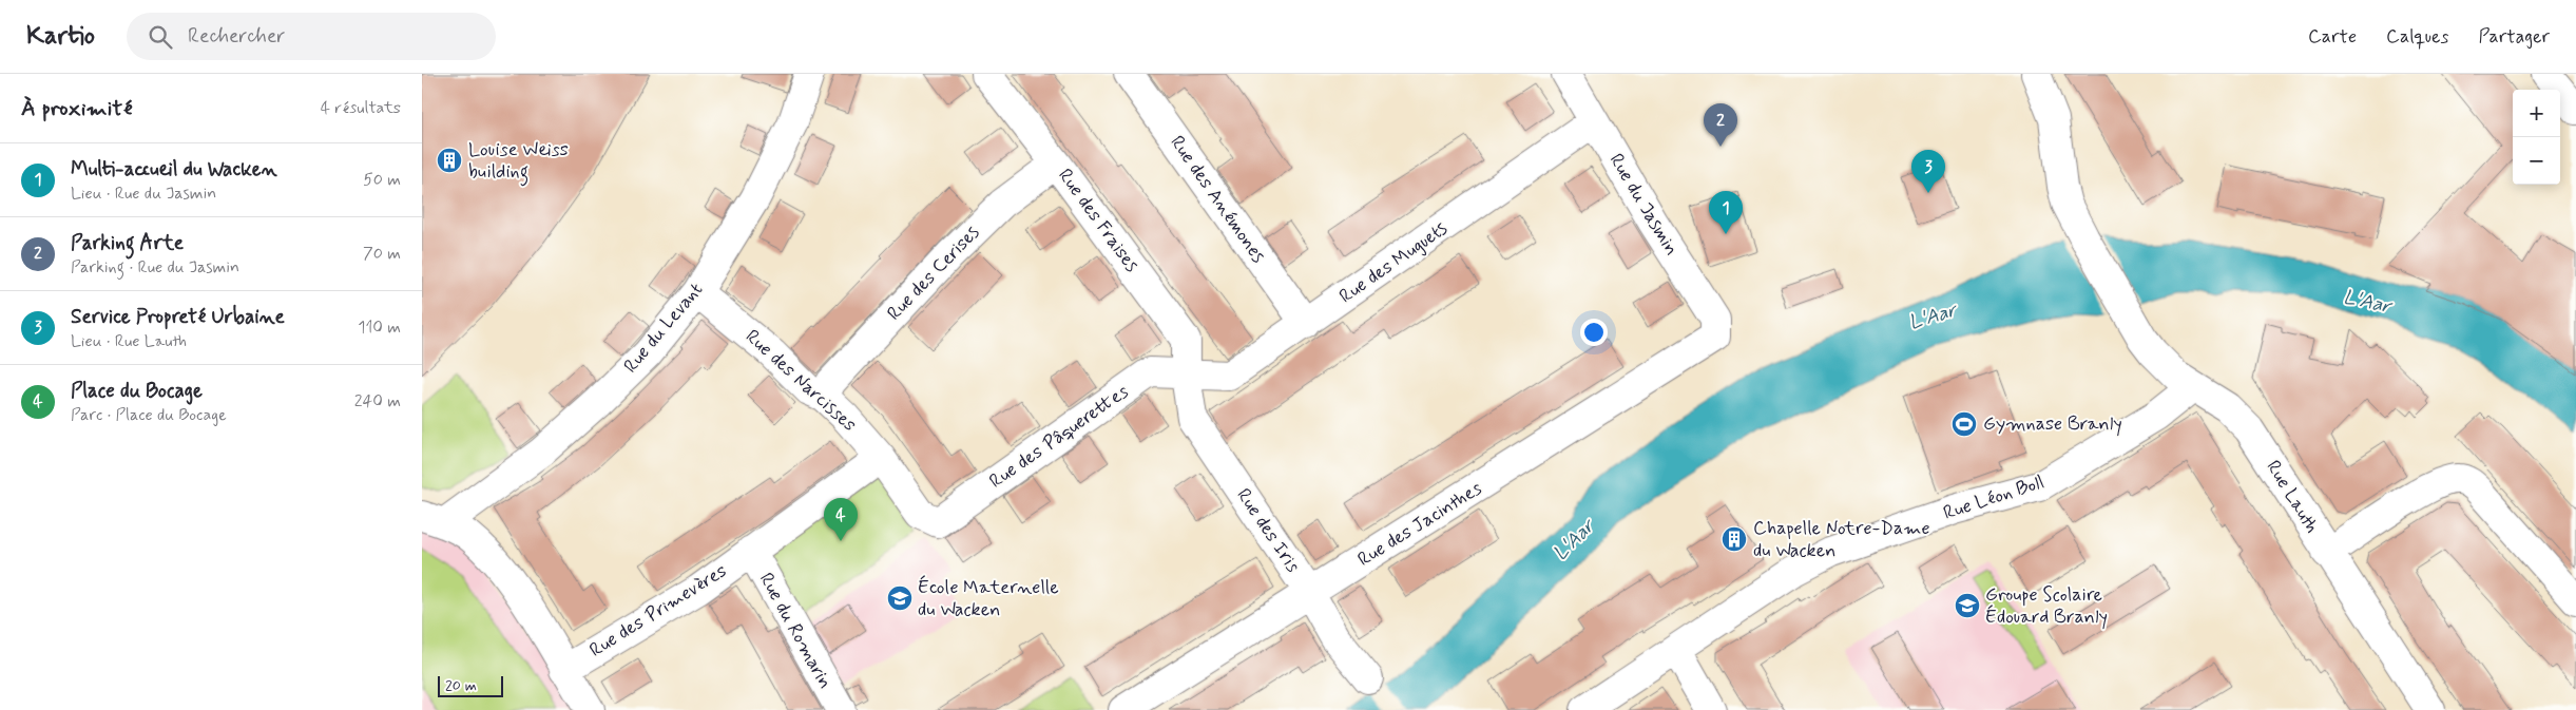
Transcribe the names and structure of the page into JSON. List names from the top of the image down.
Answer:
{
  "streets": {
    "street": [
      "Rue des Anémones",
      "Rue du Jasmin",
      "Rue des Fraises",
      "Rue des Muguets",
      "Rue des Cerises",
      "Rue du Levant",
      "Rue des Narcisses",
      "Rue des Pâquerettes",
      "Rue Lauth",
      "Rue Léon Boll",
      "Rue des Jacinthes",
      "Rue des Iris",
      "Rue des Primevères",
      "Rue du Romarin"
    ]
  },
  "crossings": [
    ["Rue des Anémones", "Rue des Muguets"],
    ["Rue du Jasmin", "Rue des Muguets"],
    ["Rue du Jasmin", "Rue des Jacinthes"],
    ["Rue des Fraises", "Rue des Muguets"],
    ["Rue des Fraises", "Rue des Cerises"],
    ["Rue des Fraises", "Rue des Pâquerettes"],
    ["Rue des Fraises", "Rue des Iris"],
    ["Rue des Muguets", "Rue des Pâquerettes"],
    ["Rue des Muguets", "Rue des Iris"],
    ["Rue des Cerises", "Rue des Narcisses"],
    ["Rue du Levant", "Rue des Narcisses"],
    ["Rue des Narcisses", "Rue des Pâquerettes"],
    ["Rue des Narcisses", "Rue des Primevères"],
    ["Rue des Pâquerettes", "Rue des Iris"],
    ["Rue Lauth", "Rue Léon Boll"],
    ["Rue des Jacinthes", "Rue des Iris"],
    ["Rue des Primevères", "Rue du Romarin"]
  ],
  "water": ["L'Aar"],
  "places": {
    "building": ["Louise Weiss building", "Chapelle Notre-Dame du Wacken"],
    "sports": ["Gymnase Branly"],
    "school or university": ["École Maternelle du Wacken", "Groupe Scolaire Édouard Branly"]
  },
  "scale_bar": "20 m",
  "page": {
    "header": "Kartio",
    "search": "Rechercher",
    "nav": ["Carte", "Calques", "Partager"],
    "heading": ["À proximité", "4 résultats"],
    "map_buttons": ["+", "−"],
    "pins": [
      "2",
      "3",
      "1",
      "4"
    ],
    "list": [
      {
        "mark": "1",
        "name": "Multi-accueil du Wacken",
        "note": "Lieu · Rue du Jasmin",
        "value": "50 m"
      },
      {
        "mark": "2",
        "name": "Parking Arte",
        "note": "Parking · Rue du Jasmin",
        "value": "70 m"
      },
      {
        "mark": "3",
        "name": "Service Propreté Urbaine",
        "note": "Lieu · Rue Lauth",
        "value": "110 m"
      },
      {
        "mark": "4",
        "name": "Place du Bocage",
        "note": "Parc · Place du Bocage",
        "value": "240 m"
      }
    ],
    "scale": "20 m"
  }
}
